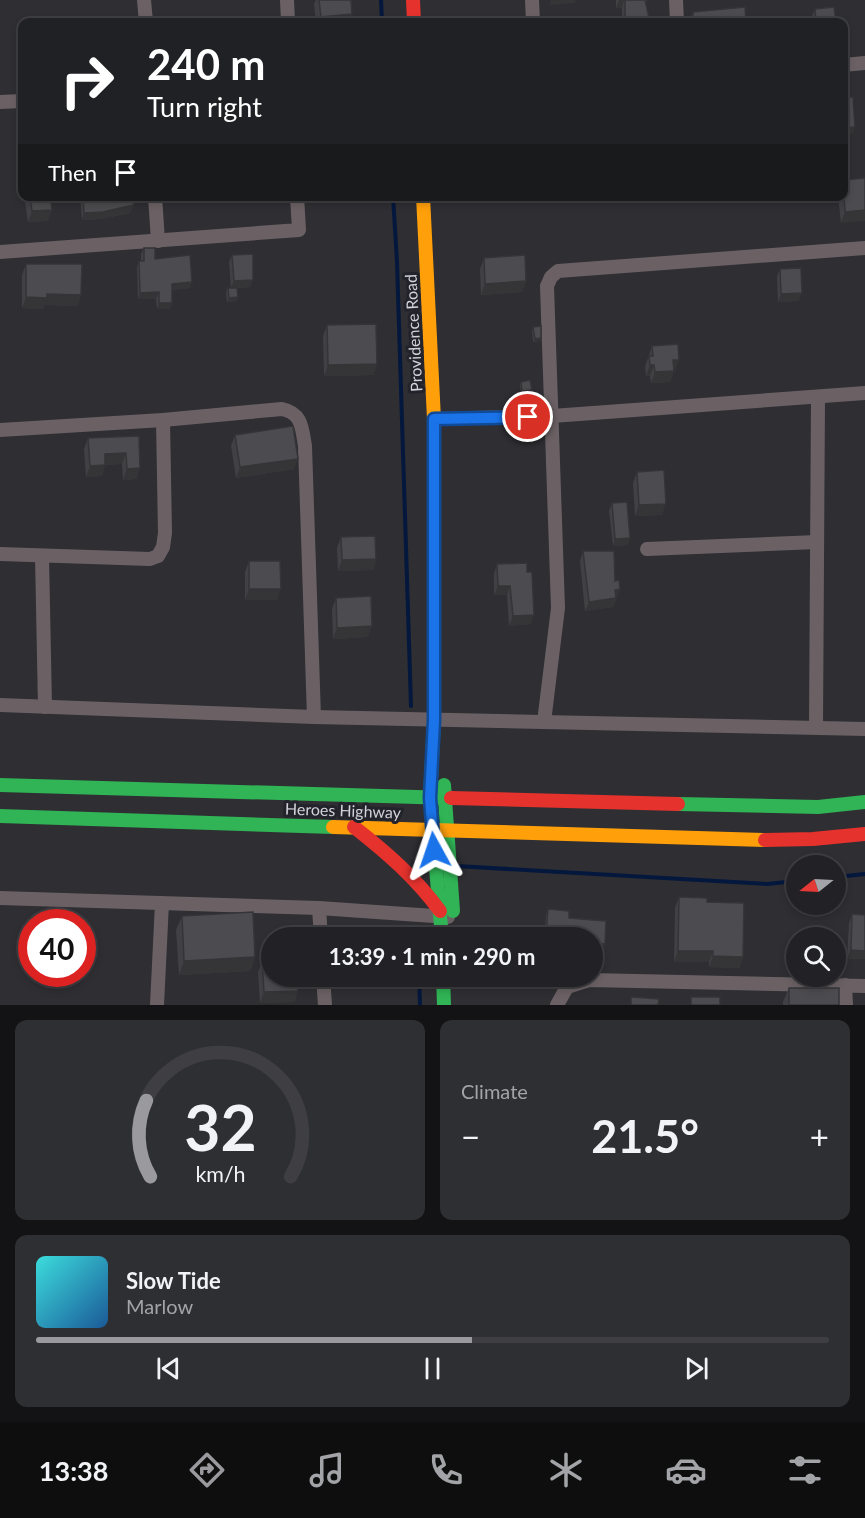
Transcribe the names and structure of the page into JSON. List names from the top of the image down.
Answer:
{
  "streets": {
    "main road": ["Providence Road", "Heroes Highway"]
  },
  "crossings": [
    ["Providence Road", "Heroes Highway"]
  ],
  "north": "left",
  "page": {
    "turn": ["240 m", "Turn right"],
    "then": "Then",
    "limit": "40",
    "trip": "13:39 · 1 min · 290 m",
    "tile": "Climate",
    "heat": ["−", "21.5°", "+"],
    "song": ["Slow Tide", "Marlow"],
    "tabs": "13:38",
    "gauge": ["32", "km/h"]
  }
}
